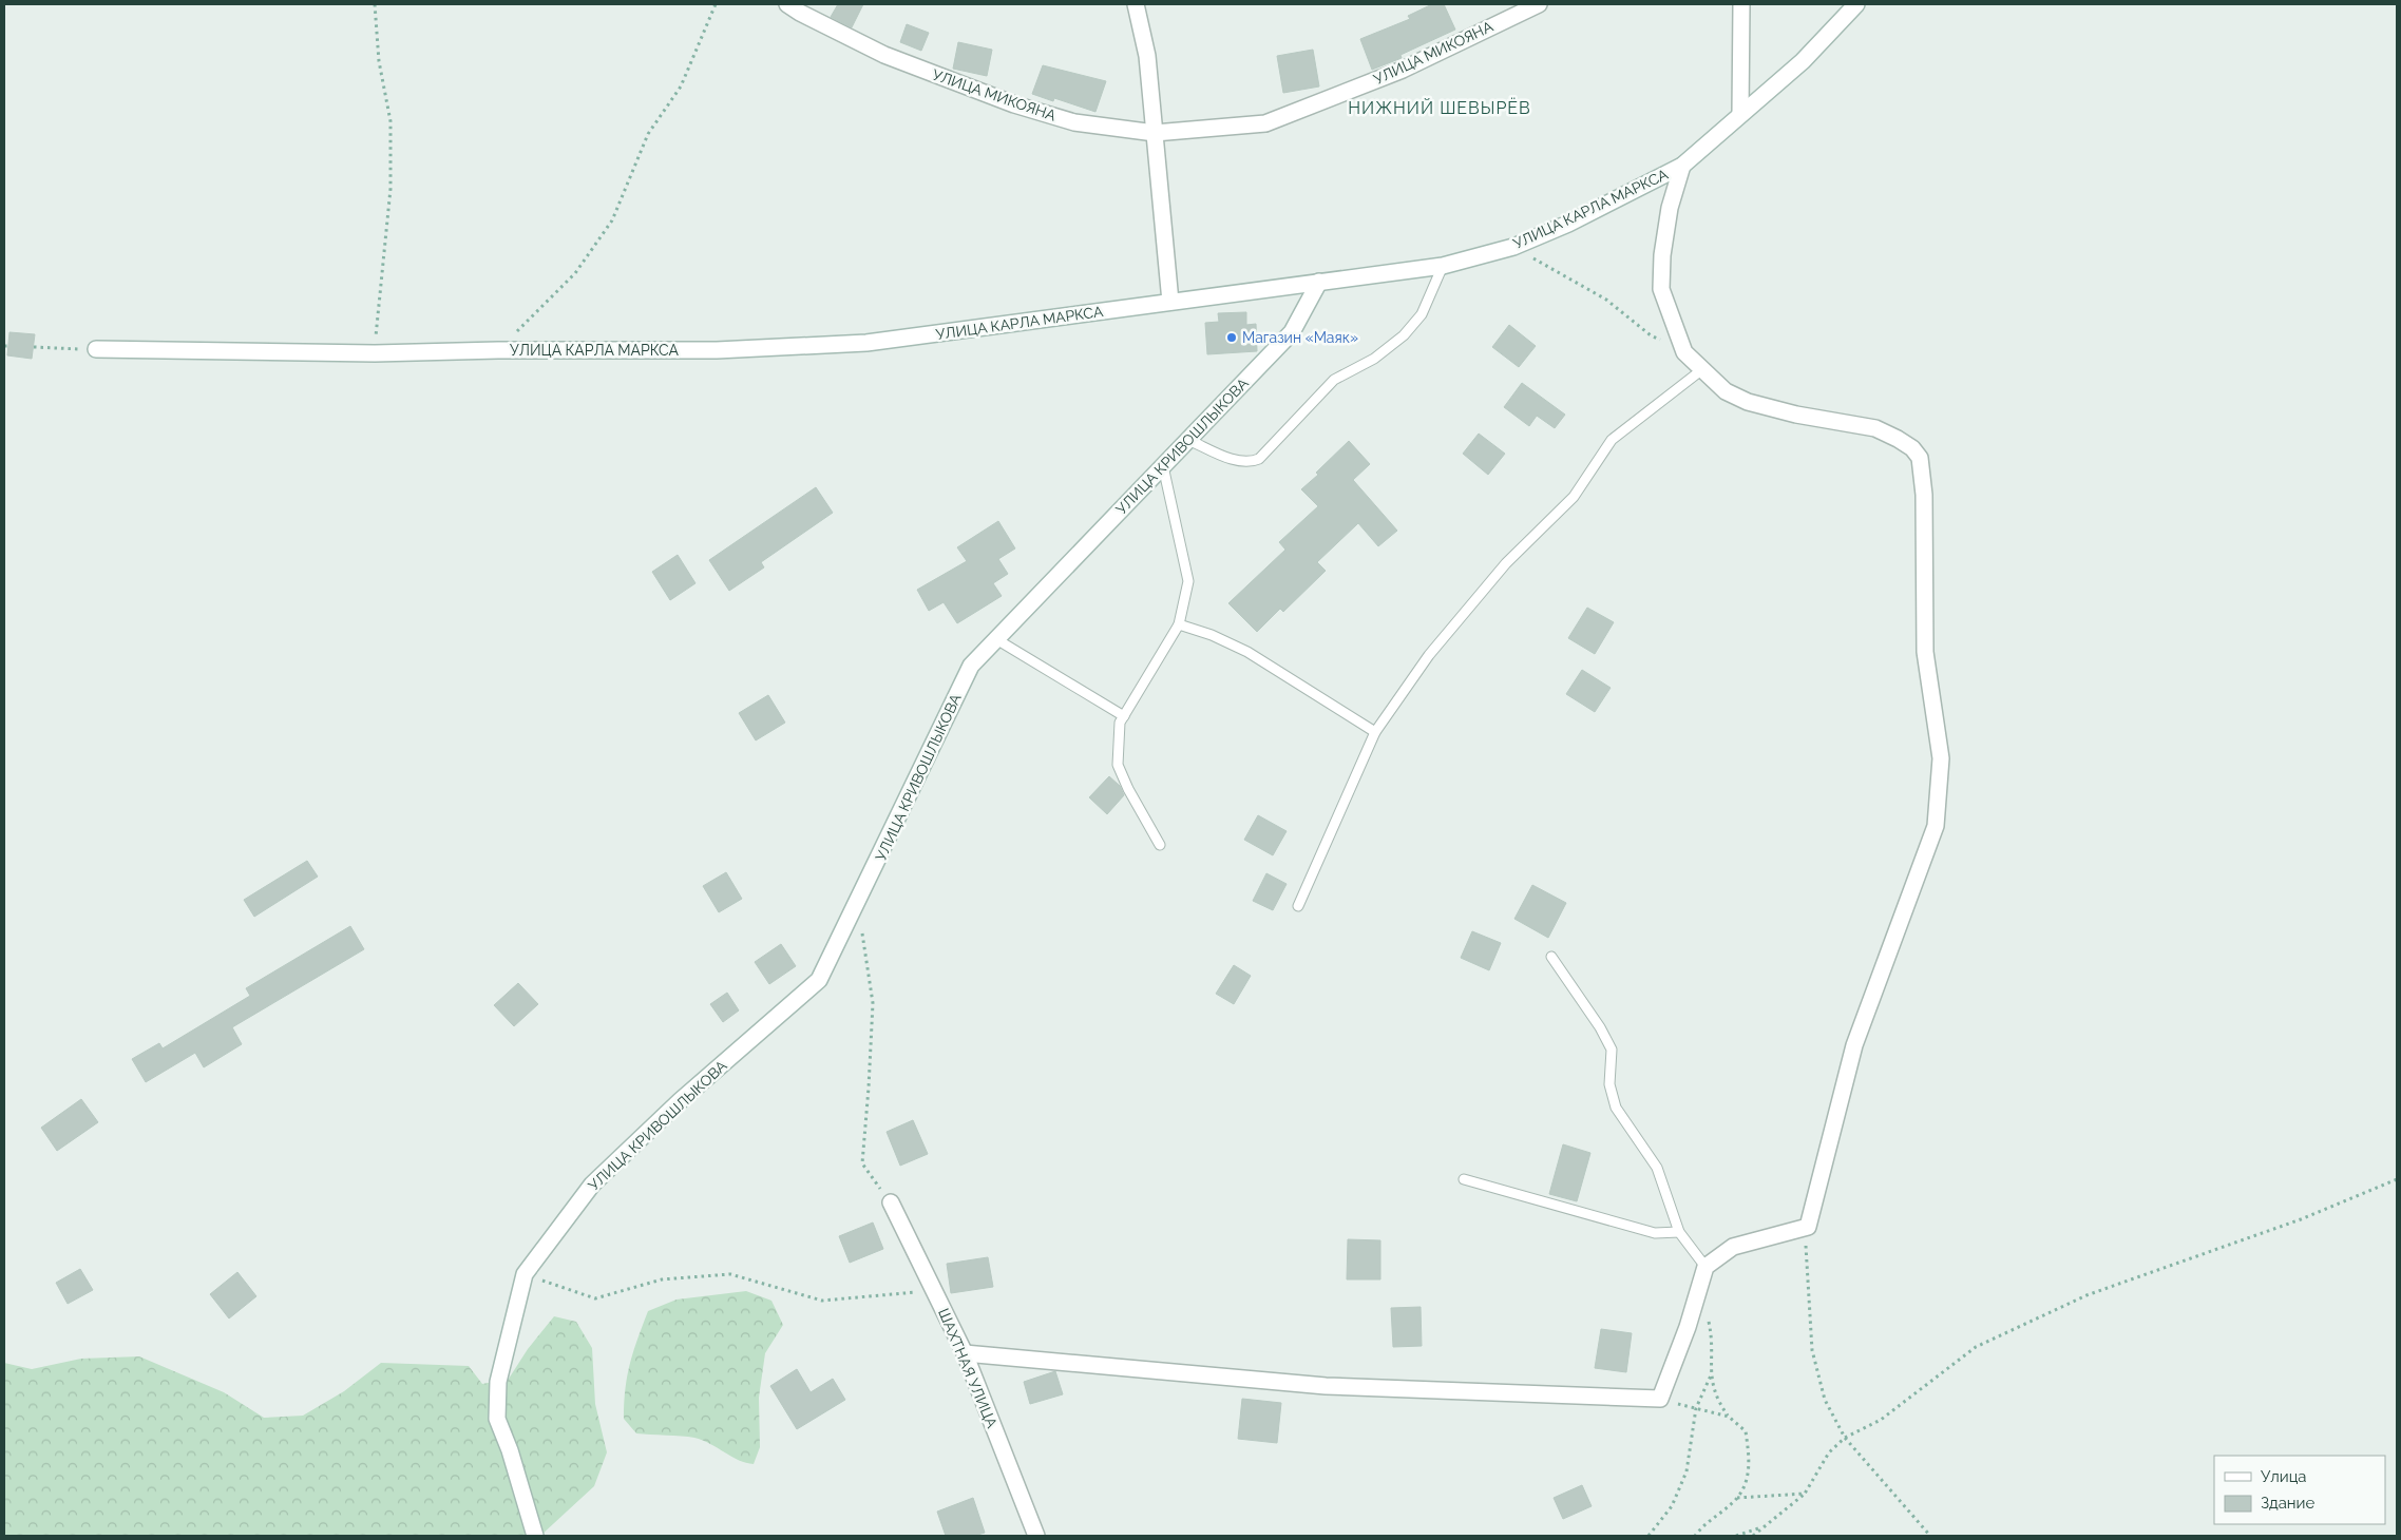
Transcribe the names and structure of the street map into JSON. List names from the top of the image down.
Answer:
{
  "streets": {
    "street": [
      "УЛИЦА МИКОЯНА",
      "УЛИЦА КАРЛА МАРКСА",
      "УЛИЦА КРИВОШЛЫКОВА",
      "ШАХТНАЯ УЛИЦА"
    ]
  },
  "crossings": [
    ["УЛИЦА КАРЛА МАРКСА", "УЛИЦА КРИВОШЛЫКОВА"]
  ],
  "districts": ["НИЖНИЙ ШЕВЫРЁВ"],
  "places": ["Магазин «Маяк»"],
  "legend": ["Улица", "Здание"]
}
